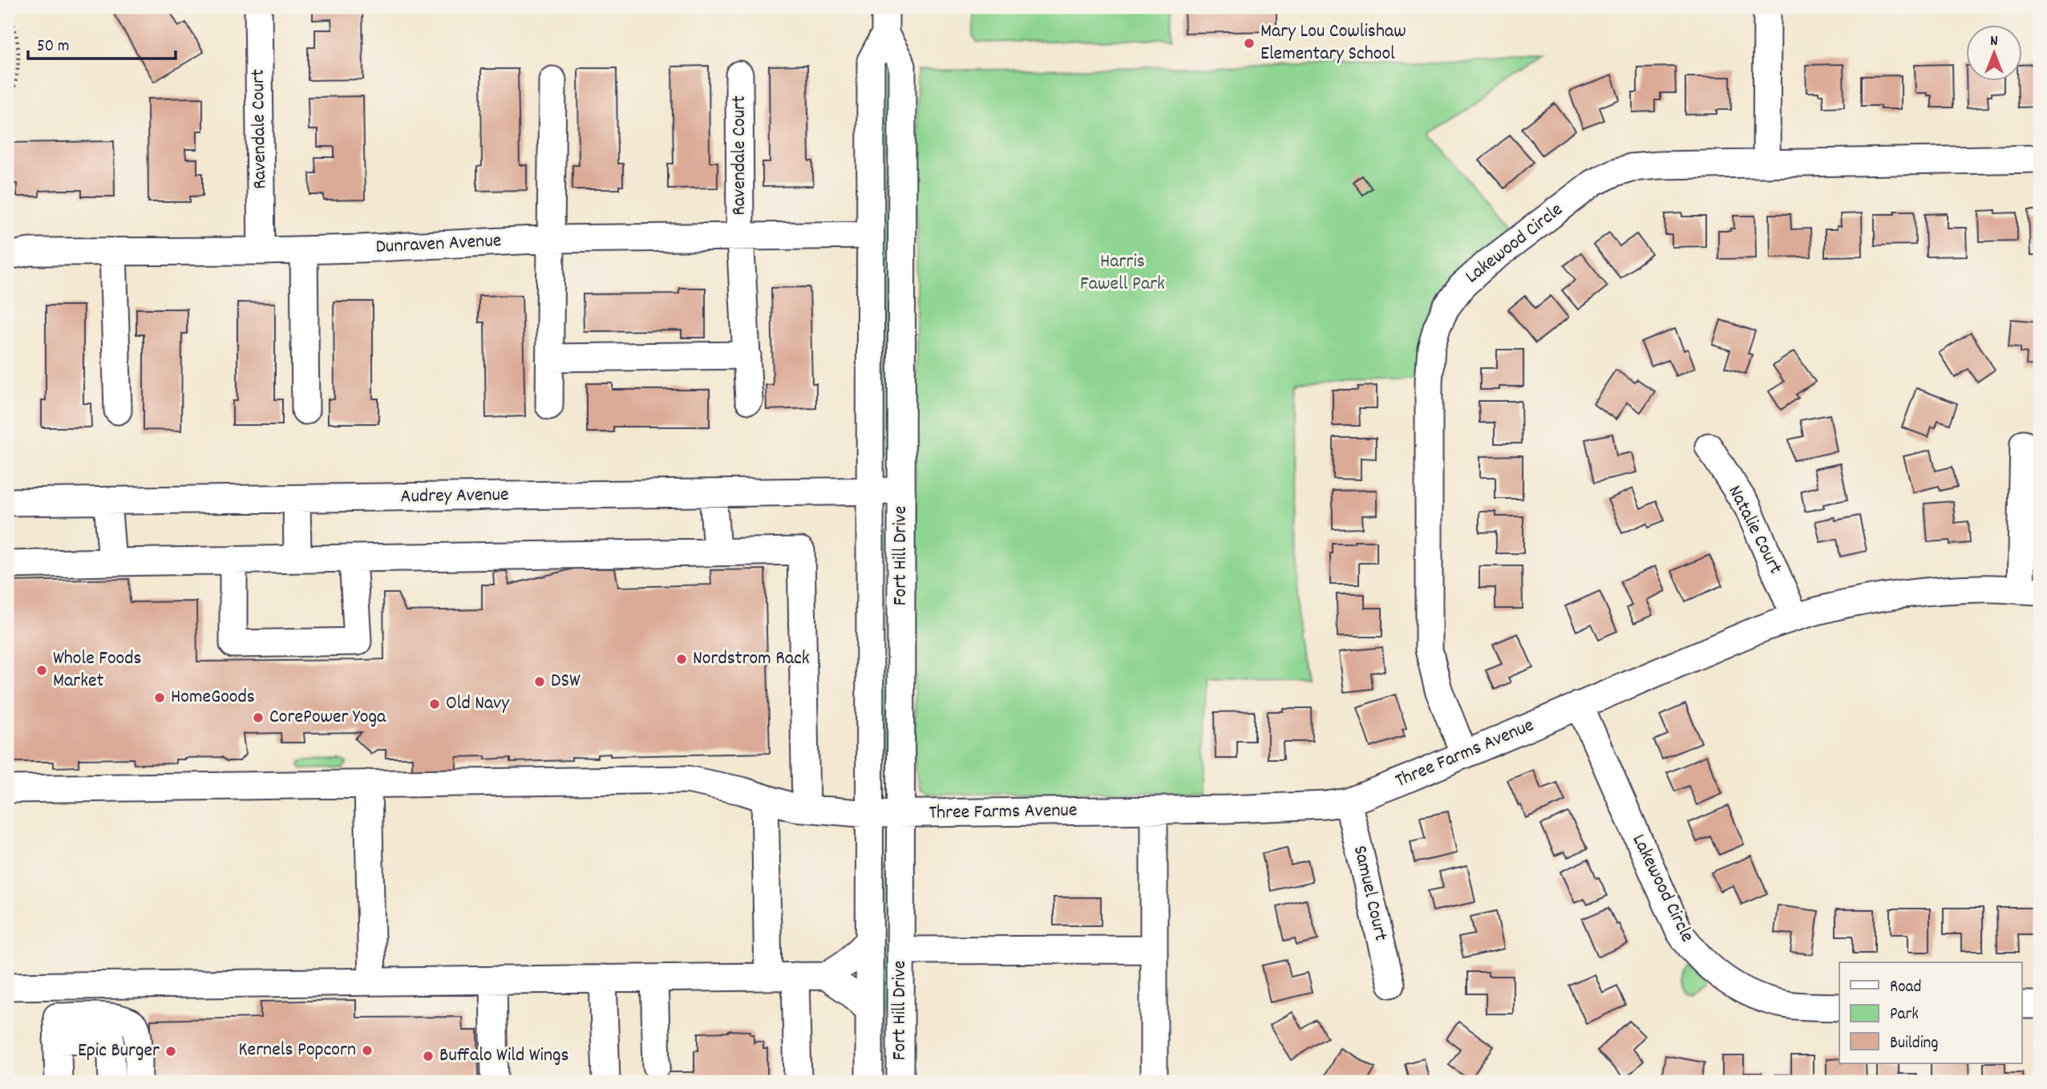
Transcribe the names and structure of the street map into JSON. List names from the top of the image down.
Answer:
{
  "streets": {
    "street": [
      "Ravendale Court",
      "Lakewood Circle",
      "Dunraven Avenue",
      "Audrey Avenue",
      "Natalie Court",
      "Fort Hill Drive",
      "Three Farms Avenue",
      "Samuel Court"
    ]
  },
  "crossings": [
    ["Ravendale Court", "Dunraven Avenue"],
    ["Lakewood Circle", "Three Farms Avenue"],
    ["Dunraven Avenue", "Fort Hill Drive"],
    ["Audrey Avenue", "Fort Hill Drive"],
    ["Natalie Court", "Three Farms Avenue"],
    ["Fort Hill Drive", "Three Farms Avenue"],
    ["Three Farms Avenue", "Samuel Court"]
  ],
  "parks": ["Harris Fawell Park"],
  "places": [
    "Mary Lou Cowlishaw Elementary School",
    "Nordstrom Rack",
    "Whole Foods Market",
    "DSW",
    "HomeGoods",
    "Old Navy",
    "CorePower Yoga",
    "Kernels Popcorn",
    "Epic Burger",
    "Buffalo Wild Wings"
  ],
  "legend": ["Road", "Park", "Building"],
  "scale_bar": "50 m",
  "north": "top"
}
